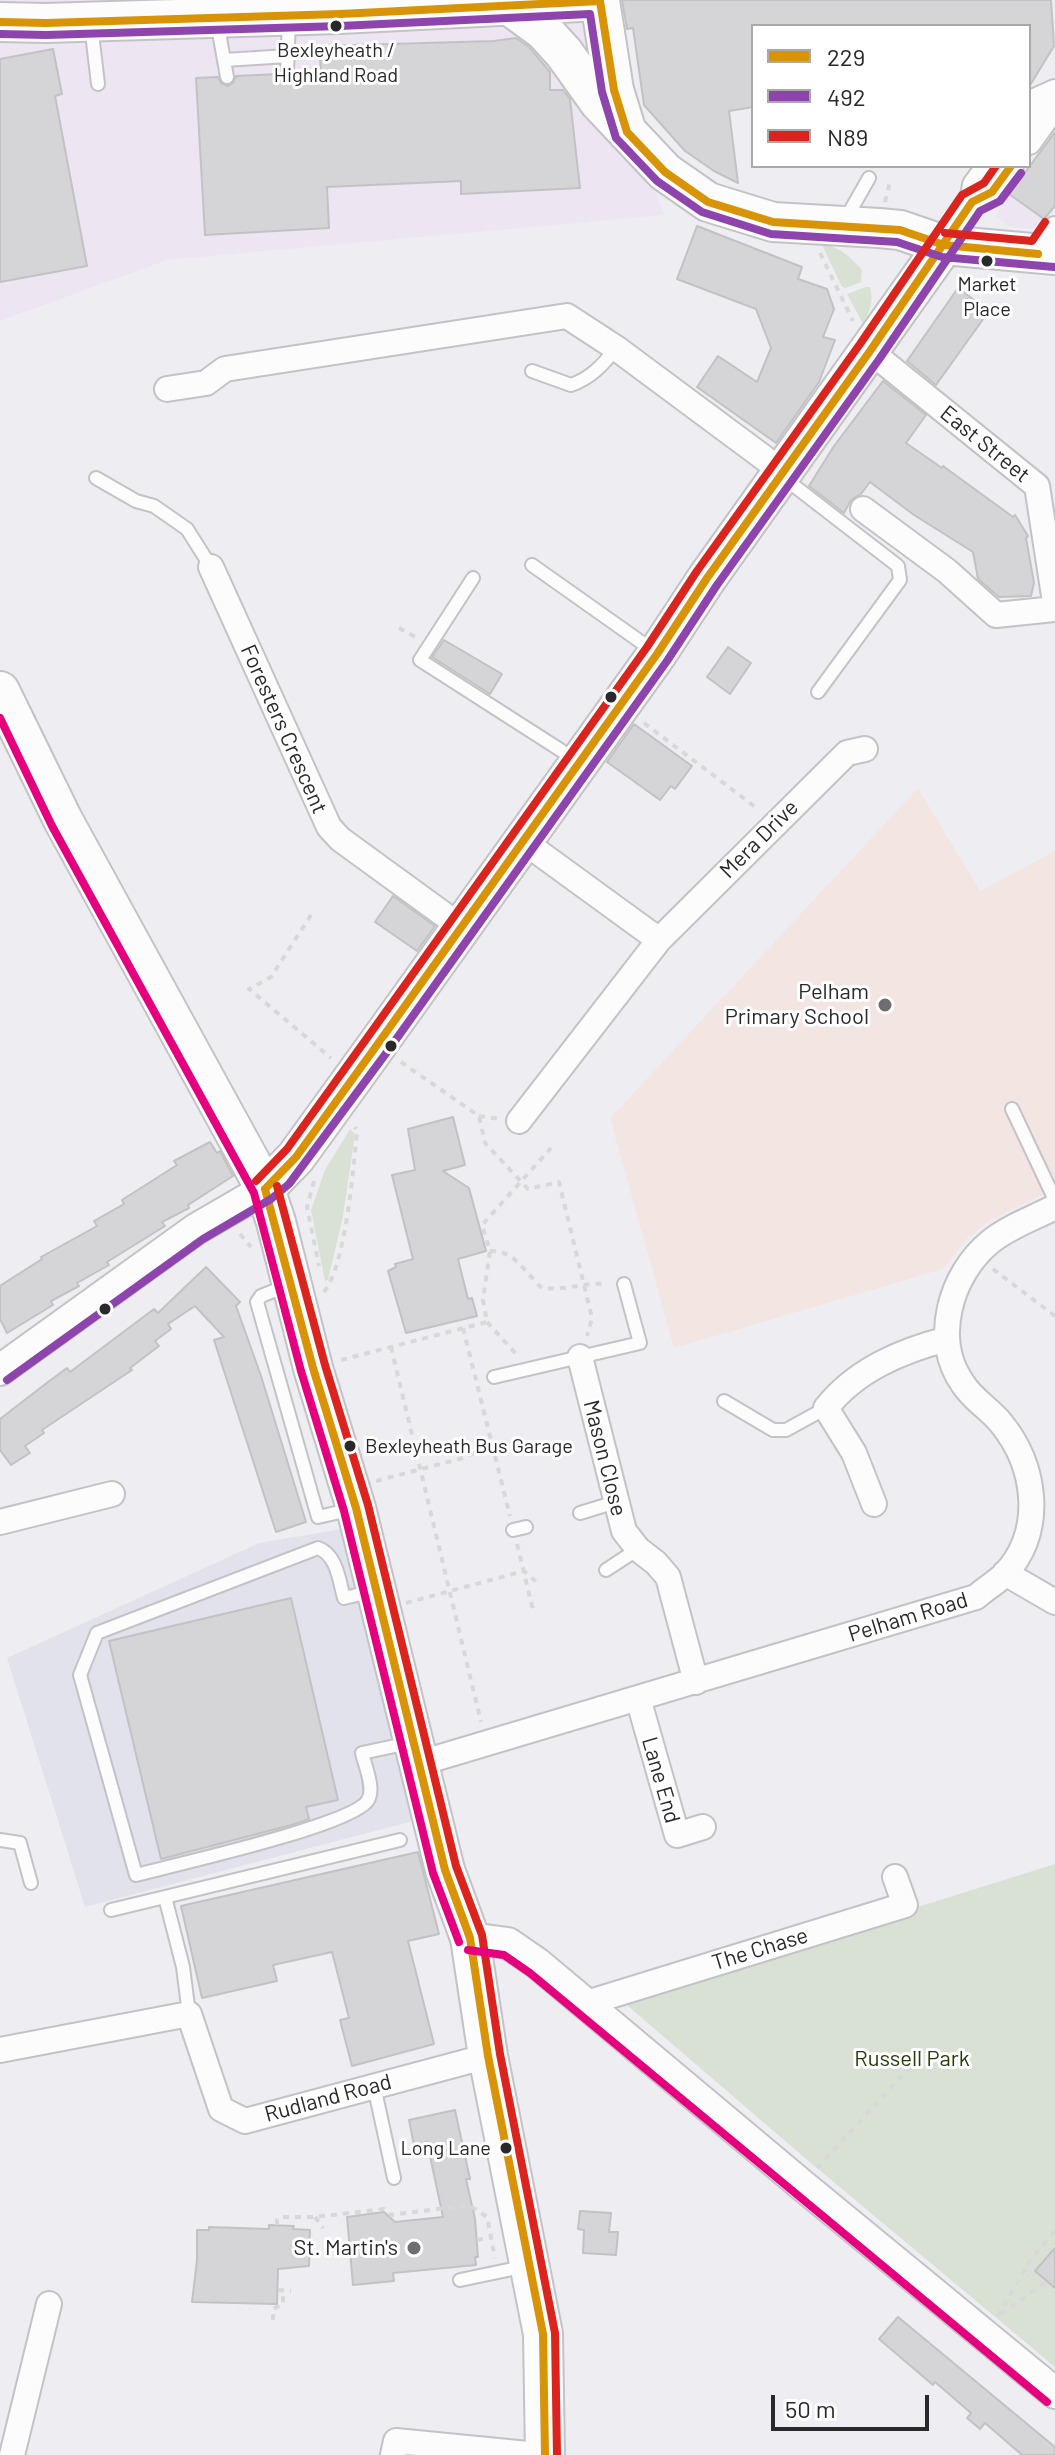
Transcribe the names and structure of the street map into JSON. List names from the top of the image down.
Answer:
{
  "streets": {
    "street": [
      "East Street",
      "Foresters Crescent",
      "Mera Drive",
      "Mason Close",
      "Pelham Road",
      "Lane End",
      "The Chase",
      "Rudland Road"
    ]
  },
  "crossings": [
    ["Mason Close", "Pelham Road"],
    ["Pelham Road", "Lane End"]
  ],
  "parks": ["Russell Park"],
  "places": [
    "Bexleyheath / Highland Road",
    "Market Place",
    "Pelham Primary School",
    "Bexleyheath Bus Garage",
    "Long Lane",
    "St. Martin's"
  ],
  "lines": ["transit line 229", "transit line 492", "transit line N89"],
  "legend": ["229", "492", "N89"],
  "scale_bar": "50 m"
}
